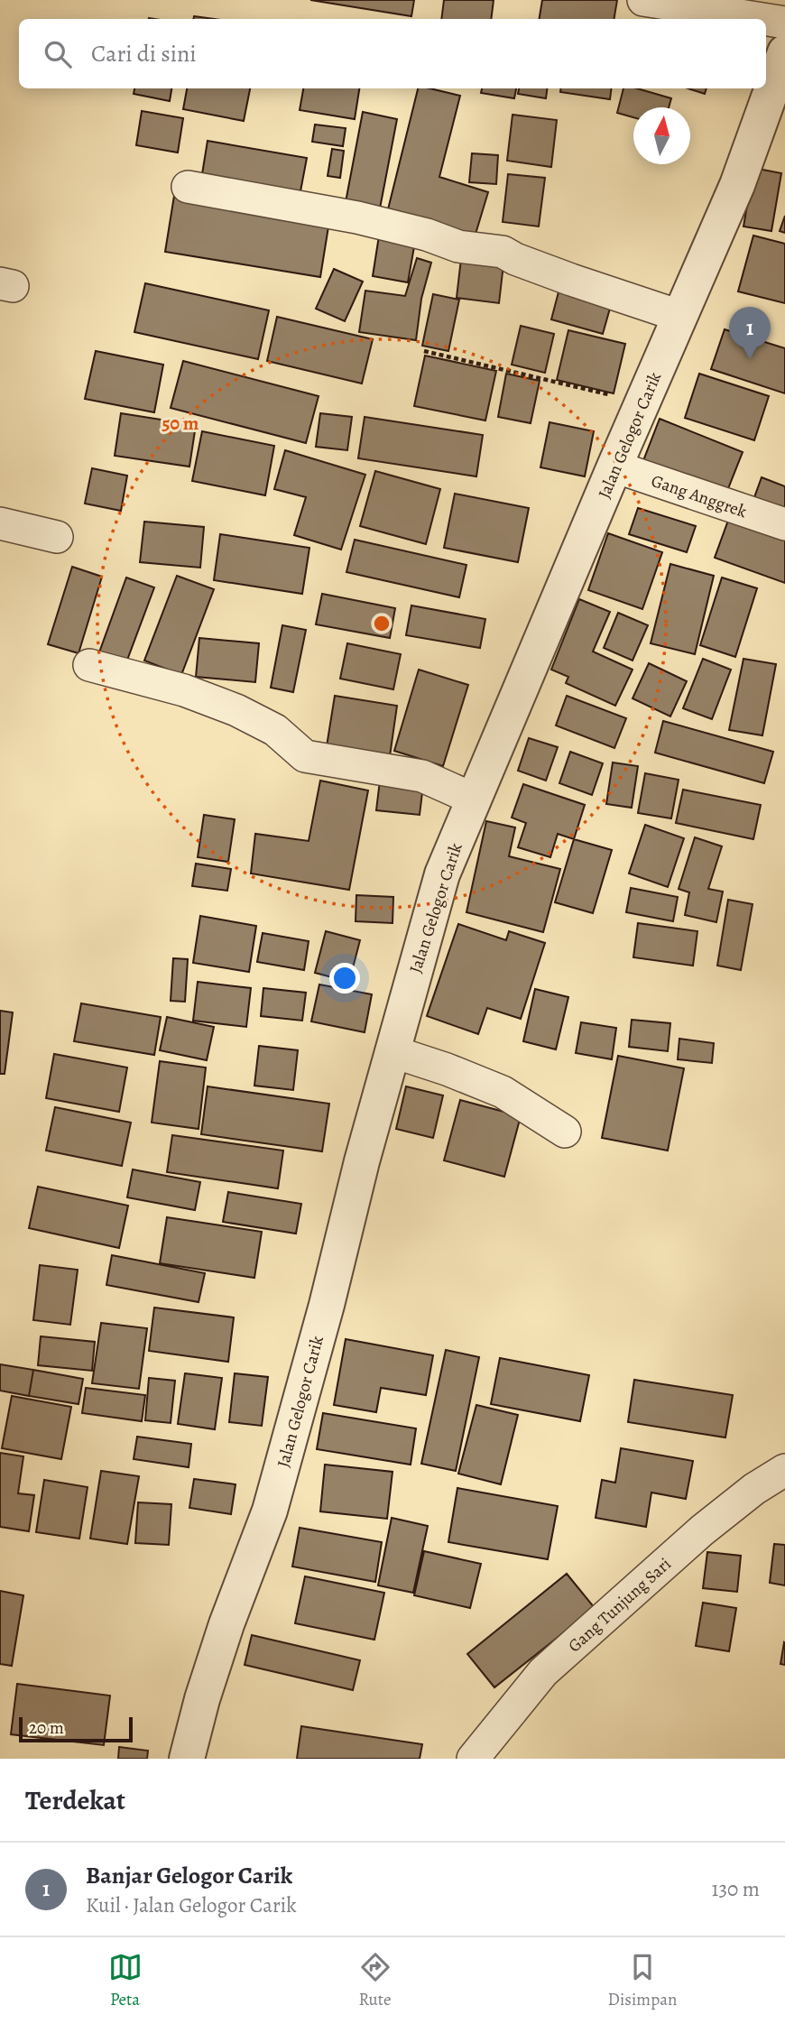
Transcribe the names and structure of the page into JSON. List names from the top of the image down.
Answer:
{
  "streets": {
    "street": ["Jalan Gelogor Carik", "Gang Anggrek", "Gang Tunjung Sari"]
  },
  "crossings": [
    ["Jalan Gelogor Carik", "Gang Anggrek"]
  ],
  "scale_bar": "20 m",
  "north": "top",
  "page": {
    "search": "Cari di sini",
    "pins": "1",
    "scale": "20 m",
    "heading": "Terdekat",
    "list": [
      {
        "mark": "1",
        "name": "Banjar Gelogor Carik",
        "note": "Kuil · Jalan Gelogor Carik",
        "value": "130 m"
      }
    ],
    "nav": ["Peta", "Rute", "Disimpan"]
  },
  "rings": ["50 m"]
}
